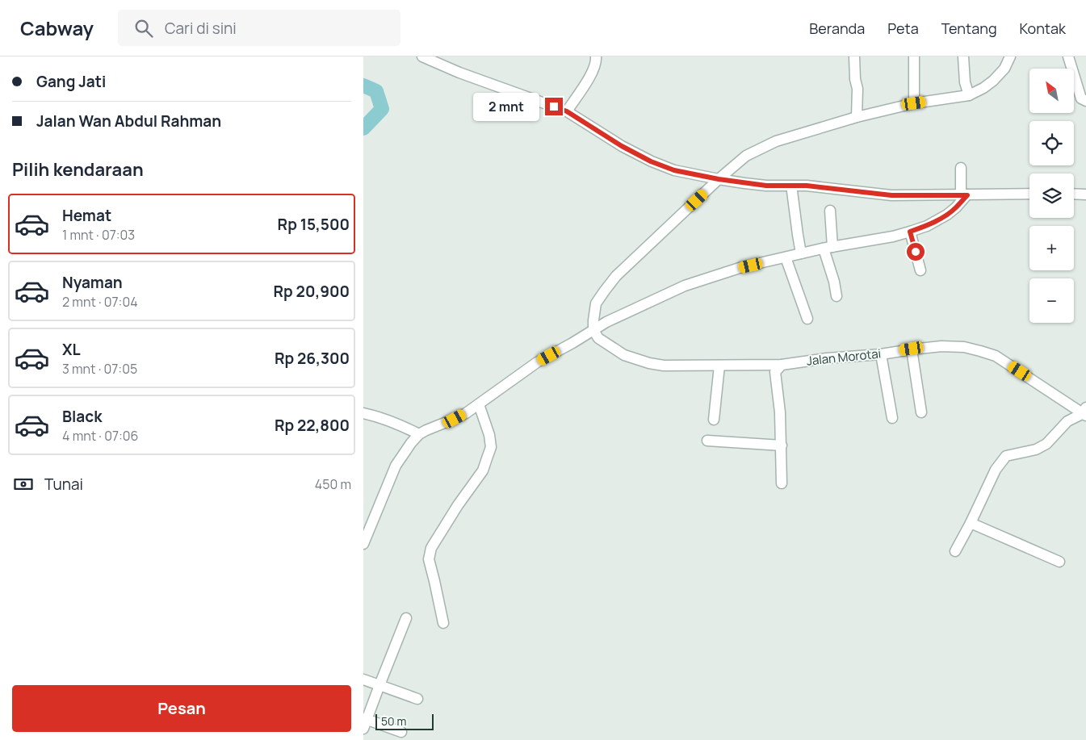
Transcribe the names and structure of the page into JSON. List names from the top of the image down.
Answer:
{
  "streets": {
    "street": ["Jalan Morotai"]
  },
  "scale_bar": "50 m",
  "north": "top left",
  "page": {
    "header": "Cabway",
    "search": "Cari di sini",
    "nav": [
      "Beranda",
      "Peta",
      "Tentang",
      "Kontak"
    ],
    "banner": ["Gang Jati", "Jalan Wan Abdul Rahman"],
    "map_buttons": ["+", "−"],
    "bubble": "2 mnt",
    "heading": "Pilih kendaraan",
    "list": [
      {
        "name": "Hemat",
        "note": "1 mnt · 07:03",
        "value": "Rp 15,500"
      },
      {
        "name": "Nyaman",
        "note": "2 mnt · 07:04",
        "value": "Rp 20,900"
      },
      {
        "name": "XL",
        "note": "3 mnt · 07:05",
        "value": "Rp 26,300"
      },
      {
        "name": "Black",
        "note": "4 mnt · 07:06",
        "value": "Rp 22,800"
      }
    ],
    "pay": ["Tunai", "450 m"],
    "buttons": "Pesan",
    "scale": "50 m"
  }
}
